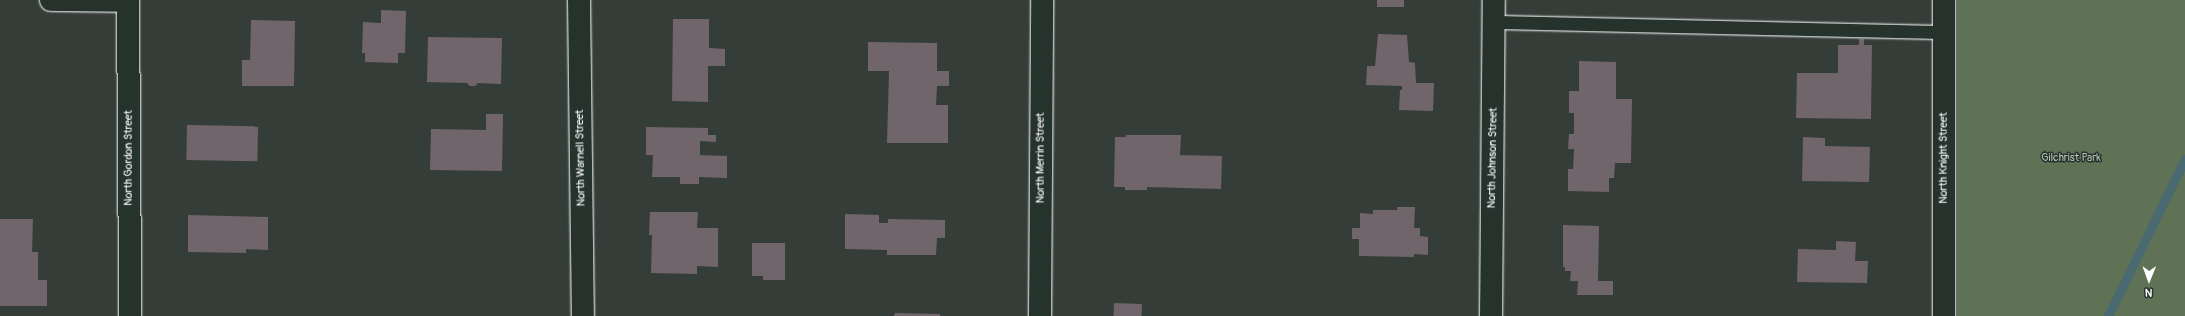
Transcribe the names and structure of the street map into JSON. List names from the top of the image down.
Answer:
{
  "streets": {
    "street": [
      "North Gordon Street",
      "North Warnell Street",
      "North Merrin Street",
      "North Johnson Street",
      "North Knight Street"
    ]
  },
  "parks": ["Gilchrist Park"],
  "north": "bottom"
}
